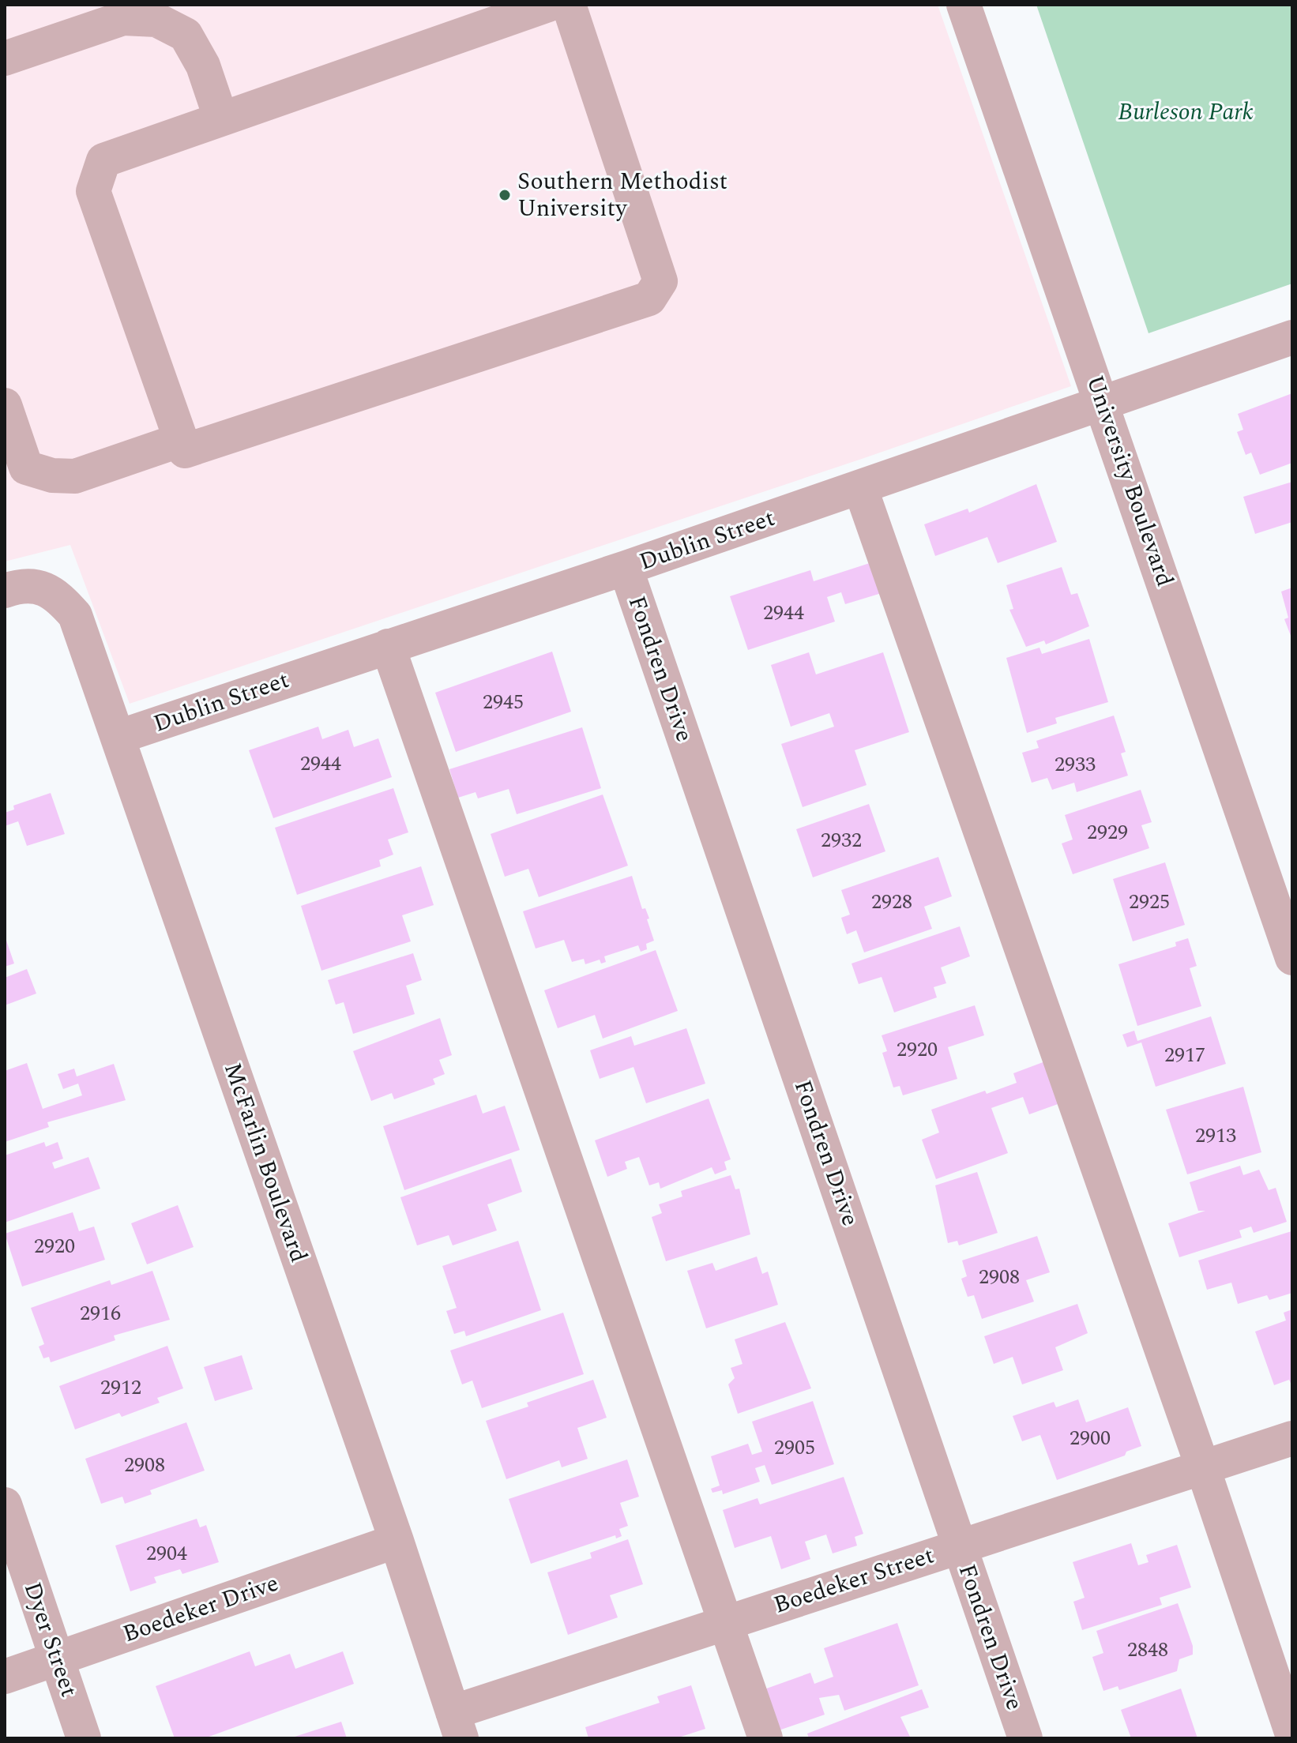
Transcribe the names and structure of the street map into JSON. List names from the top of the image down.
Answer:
{
  "streets": {
    "street": [
      "University Boulevard",
      "Dublin Street",
      "Fondren Drive",
      "McFarlin Boulevard",
      "Boedeker Street",
      "Boedeker Drive",
      "Dyer Street"
    ]
  },
  "crossings": [
    ["University Boulevard", "Dublin Street"],
    ["Dublin Street", "Fondren Drive"],
    ["Dublin Street", "McFarlin Boulevard"],
    ["Fondren Drive", "Boedeker Street"],
    ["McFarlin Boulevard", "Boedeker Street"],
    ["McFarlin Boulevard", "Boedeker Drive"],
    ["Boedeker Drive", "Dyer Street"]
  ],
  "parks": ["Burleson Park"],
  "places": ["Southern Methodist University"],
  "house_numbers": [
    "2944",
    "2945",
    "2944",
    "2933",
    "2929",
    "2932",
    "2928",
    "2925",
    "2920",
    "2917",
    "2913",
    "2920",
    "2908",
    "2916",
    "2912",
    "2900",
    "2905",
    "2908",
    "2904",
    "2848"
  ]
}
